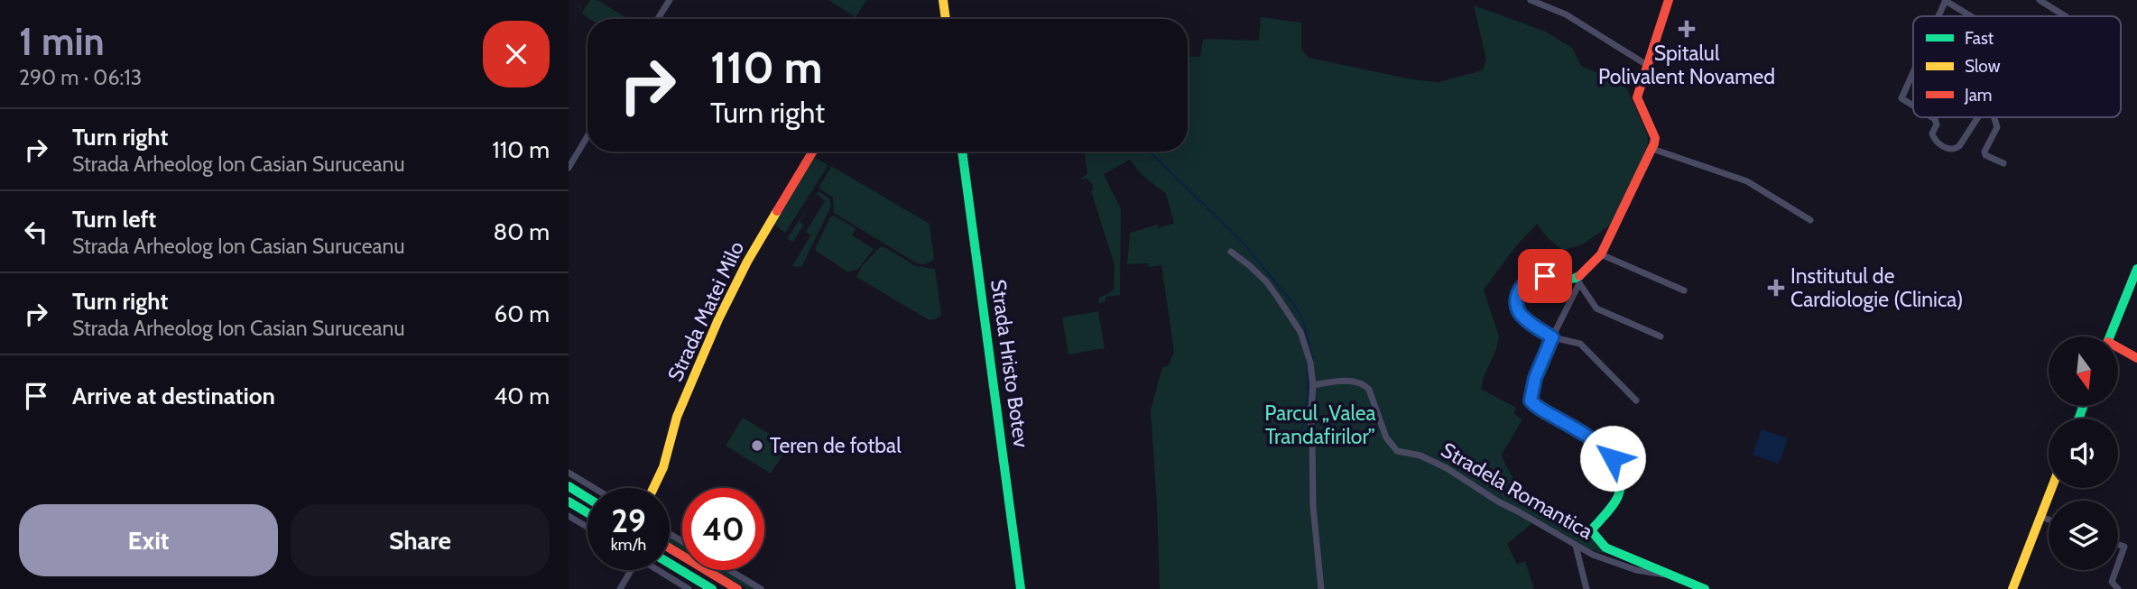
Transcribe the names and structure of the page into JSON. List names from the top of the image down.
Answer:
{
  "streets": {
    "main road": ["Strada Matei Milo", "Strada Hristo Botev"],
    "street": ["Stradela Romantica"]
  },
  "parks": ["Parcul „Valea Trandafirilor”"],
  "places": {
    "health": ["Spitalul Polivalent Novamed", "Institutul de Cardiologie (Clinica)"],
    "other": ["Teren de fotbal"]
  },
  "legend": ["Fast", "Slow", "Jam"],
  "north": "bottom",
  "page": {
    "heading": ["1 min", "290 m · 06:13"],
    "turn": ["110 m", "Turn right"],
    "list": [
      {
        "name": "Turn right",
        "note": "Strada Arheolog Ion Casian Suruceanu",
        "value": "110 m"
      },
      {
        "name": "Turn left",
        "note": "Strada Arheolog Ion Casian Suruceanu",
        "value": "80 m"
      },
      {
        "name": "Turn right",
        "note": "Strada Arheolog Ion Casian Suruceanu",
        "value": "60 m"
      },
      {
        "name": "Arrive at destination",
        "value": "40 m"
      }
    ],
    "speed": "29 km/h",
    "limit": "40",
    "buttons": ["Exit", "Share"]
  }
}
